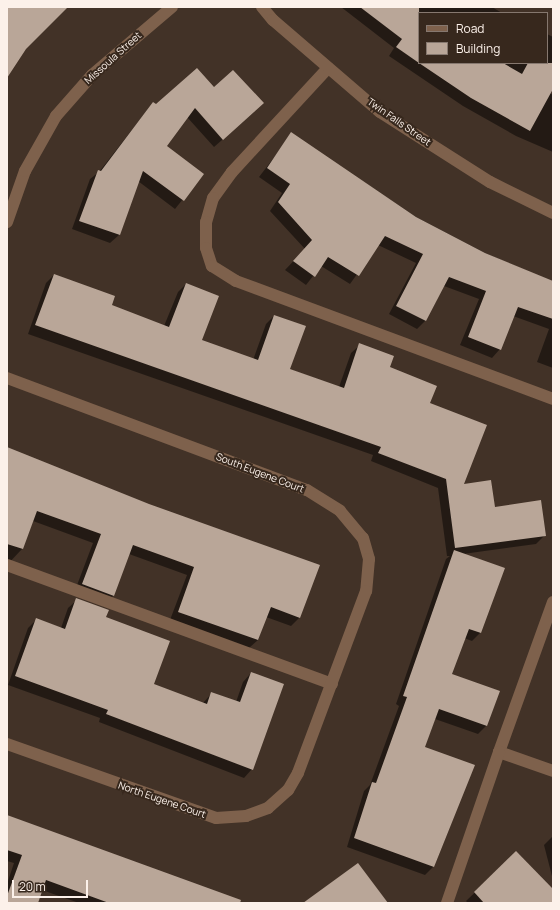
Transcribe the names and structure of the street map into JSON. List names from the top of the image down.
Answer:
{
  "streets": {
    "street": [
      "Missoula Street",
      "Twin Falls Street",
      "South Eugene Court",
      "North Eugene Court"
    ]
  },
  "crossings": [
    ["South Eugene Court", "North Eugene Court"]
  ],
  "legend": ["Road", "Building"],
  "scale_bar": "20 m"
}
